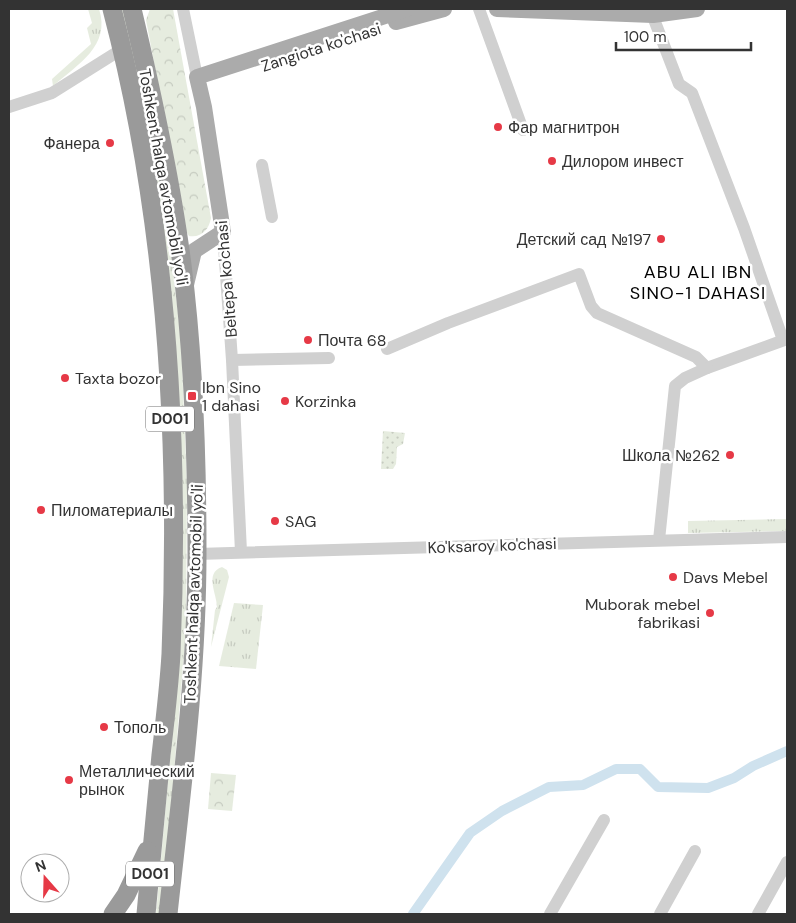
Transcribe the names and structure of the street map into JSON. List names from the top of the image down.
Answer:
{
  "streets": {
    "highway": ["Toshkent halqa avtomobil yo'li", "D001"],
    "main road": ["Zangiota ko'chasi", "Beltepa ko'chasi"],
    "street": ["Ko'ksaroy ko'chasi"]
  },
  "crossings": [
    ["Zangiota ko'chasi", "Beltepa ko'chasi"],
    ["Toshkent halqa avtomobil yo'li", "Ko'ksaroy ko'chasi"],
    ["Beltepa ko'chasi", "Ko'ksaroy ko'chasi"]
  ],
  "districts": ["ABU ALI IBN SINO-1 DAHASI"],
  "places": {
    "other": [
      "Фар магнитрон",
      "Фанера",
      "Дилором инвест",
      "Детский сад №197",
      "Почта 68",
      "Taxta bozor",
      "Korzinka",
      "Школа №262",
      "Пиломатериалы",
      "SAG",
      "Davs Mebel",
      "Muborak mebel fabrikasi",
      "Тополь",
      "Металлический рынок"
    ],
    "transit": ["Ibn Sino 1 dahasi"]
  },
  "scale_bar": "100 m",
  "north": "top"
}
